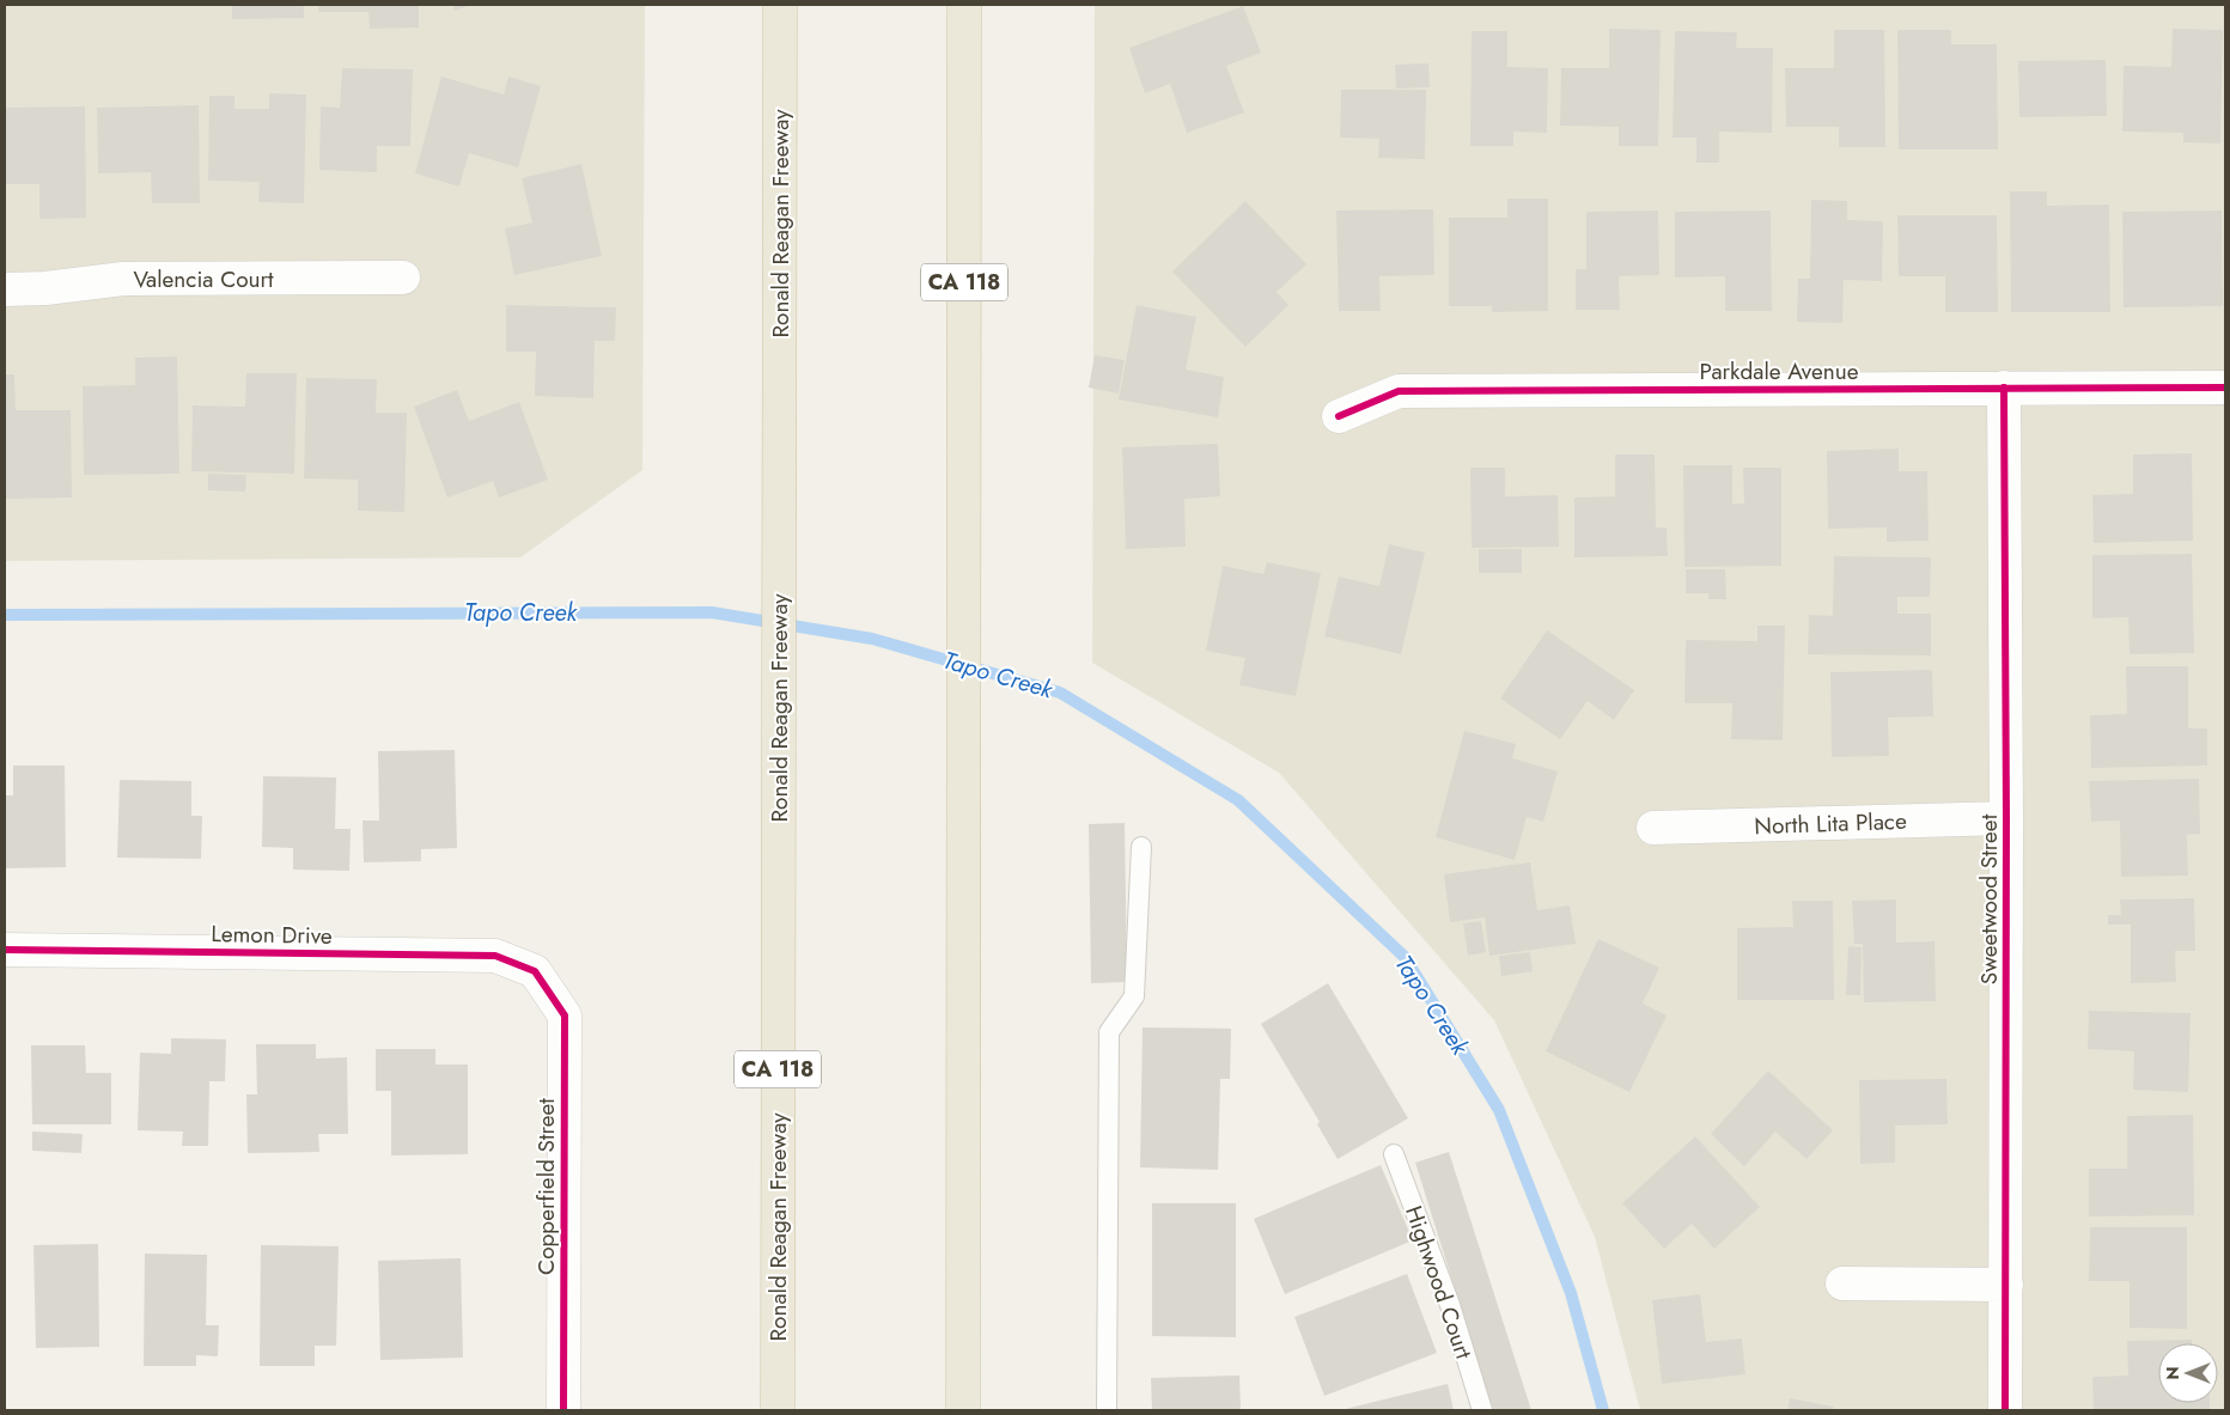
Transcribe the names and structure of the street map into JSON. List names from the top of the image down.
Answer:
{
  "streets": {
    "highway": ["Ronald Reagan Freeway", "CA 118"],
    "street": [
      "Valencia Court",
      "Parkdale Avenue",
      "North Lita Place",
      "Sweetwood Street",
      "Lemon Drive",
      "Copperfield Street"
    ],
    "lane": ["Highwood Court"]
  },
  "crossings": [
    ["Parkdale Avenue", "Sweetwood Street"],
    ["North Lita Place", "Sweetwood Street"],
    ["Lemon Drive", "Copperfield Street"]
  ],
  "water": ["Tapo Creek"],
  "north": "left"
}
